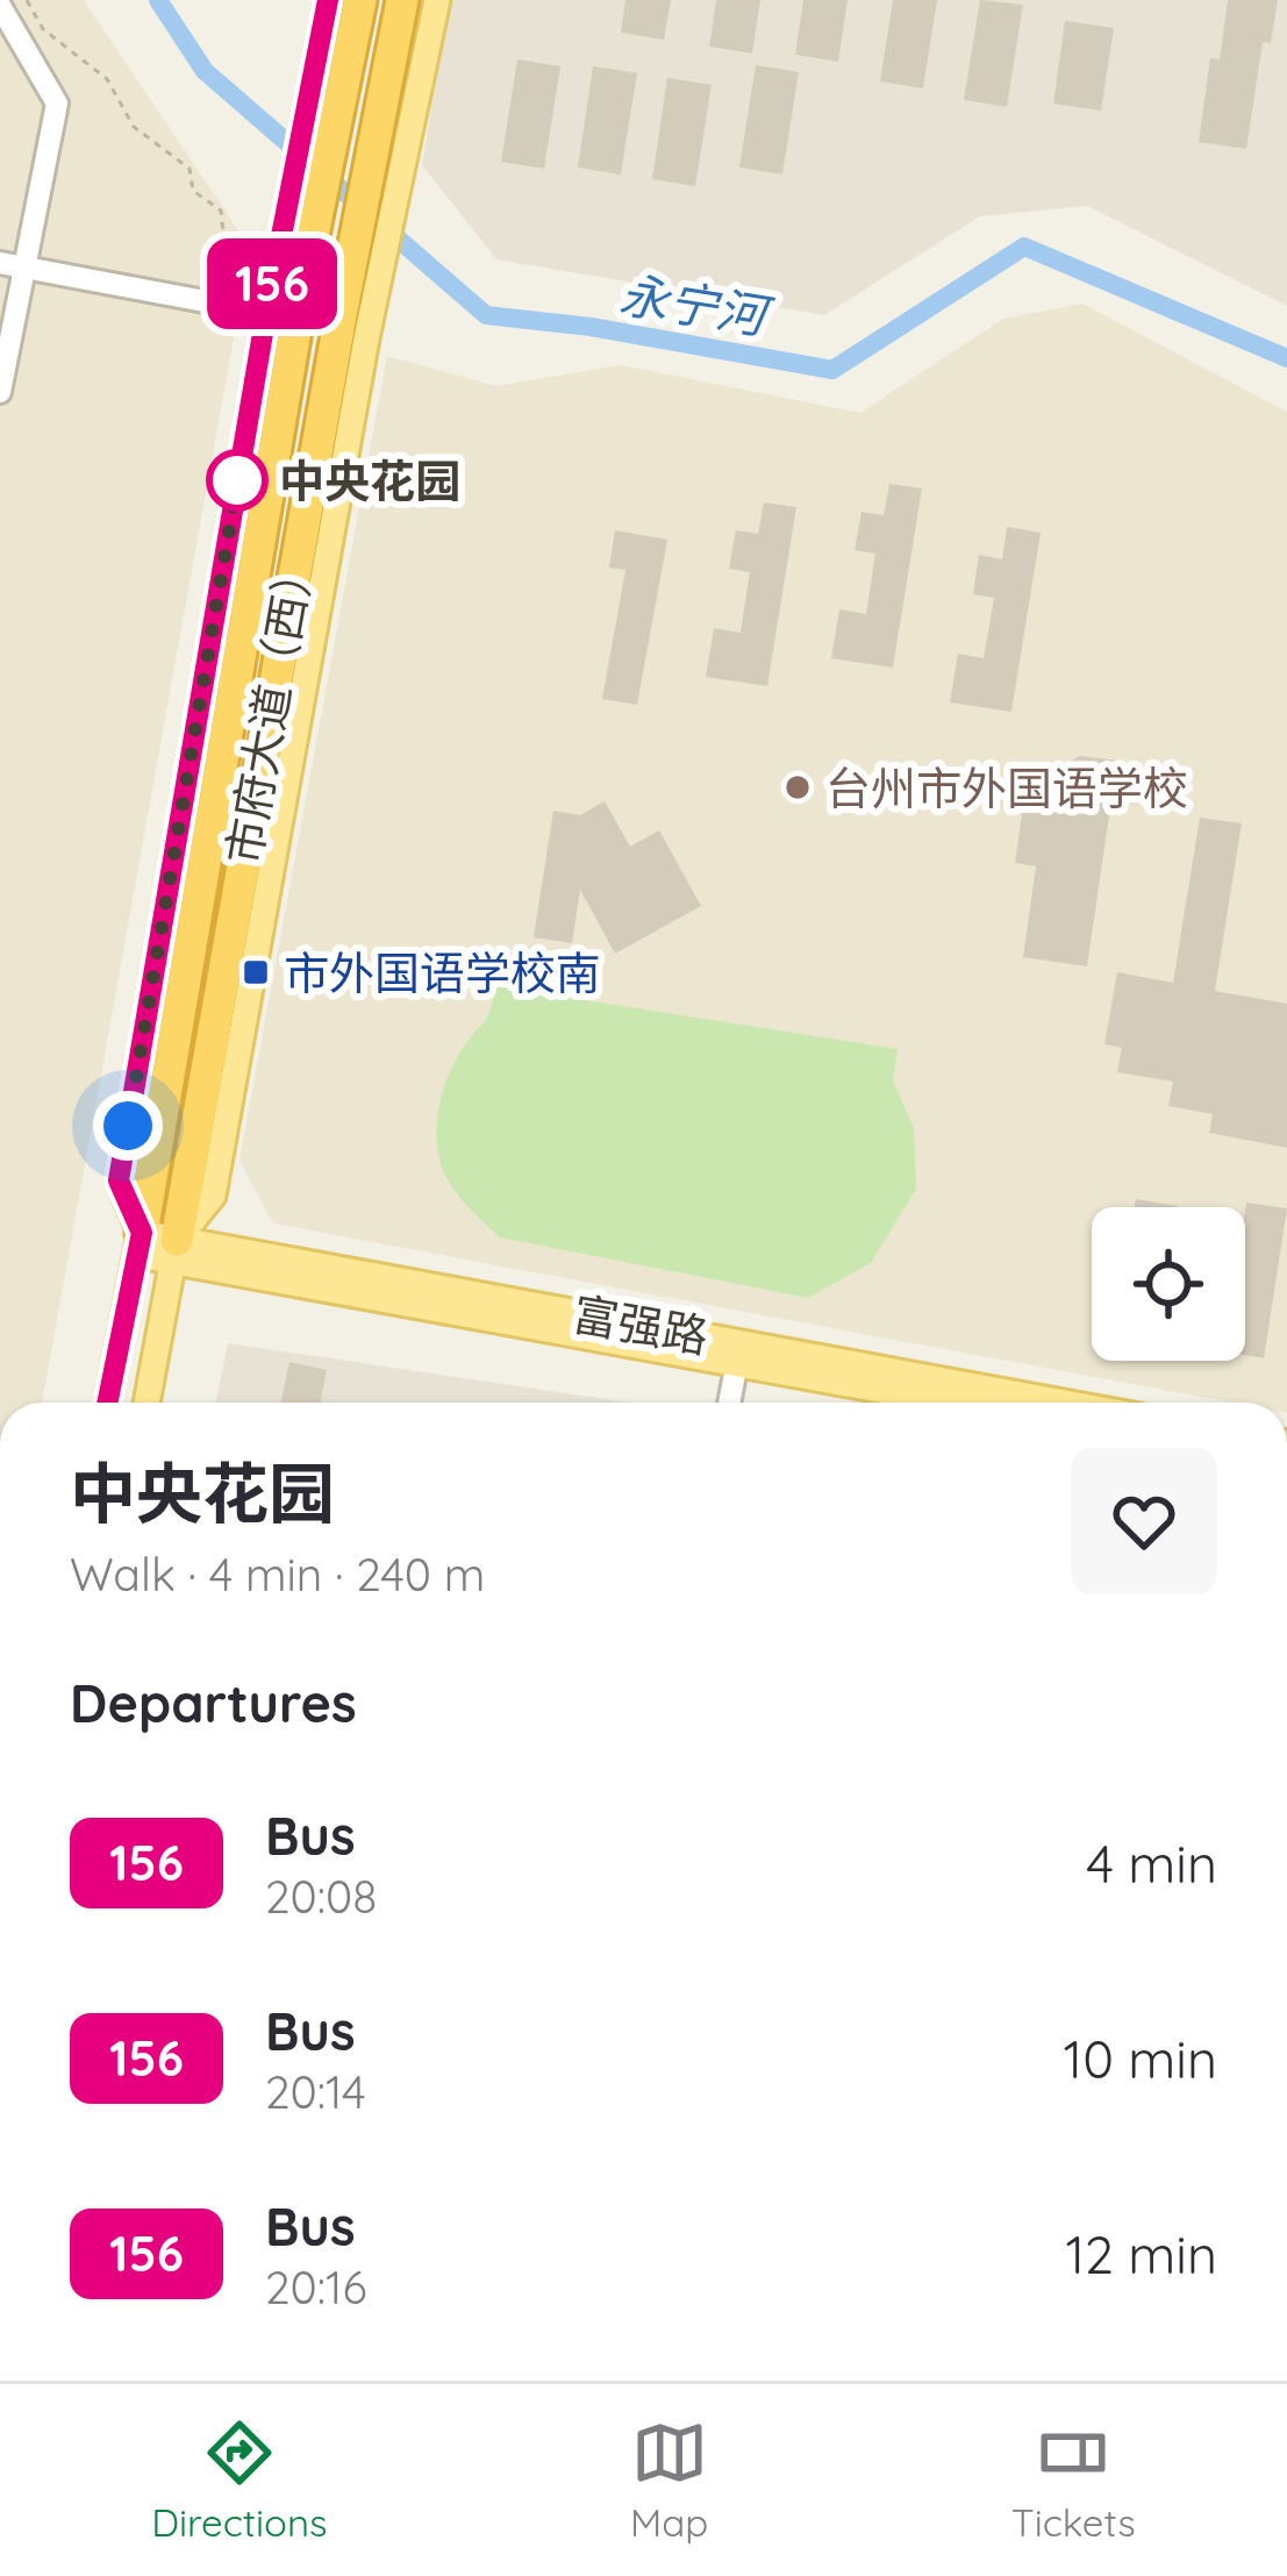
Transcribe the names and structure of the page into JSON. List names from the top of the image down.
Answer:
{
  "streets": {
    "highway": ["市府大道（西）"],
    "main road": ["富强路"]
  },
  "crossings": [
    ["市府大道（西）", "富强路"]
  ],
  "water": ["永宁河"],
  "places": {
    "other": ["中央花园", "台州市外国语学校"],
    "transit": ["市外国语学校南"]
  },
  "lines": ["bus line 156"],
  "page": {
    "on_map": "156",
    "heading": [
      ["中央花园", "Walk · 4 min · 240 m"],
      "Departures"
    ],
    "list": [
      {
        "mark": "156",
        "name": "Bus",
        "note": "20:08",
        "value": "4 min"
      },
      {
        "mark": "156",
        "name": "Bus",
        "note": "20:14",
        "value": "10 min"
      },
      {
        "mark": "156",
        "name": "Bus",
        "note": "20:16",
        "value": "12 min"
      }
    ],
    "tabs": ["Directions", "Map", "Tickets"]
  }
}
